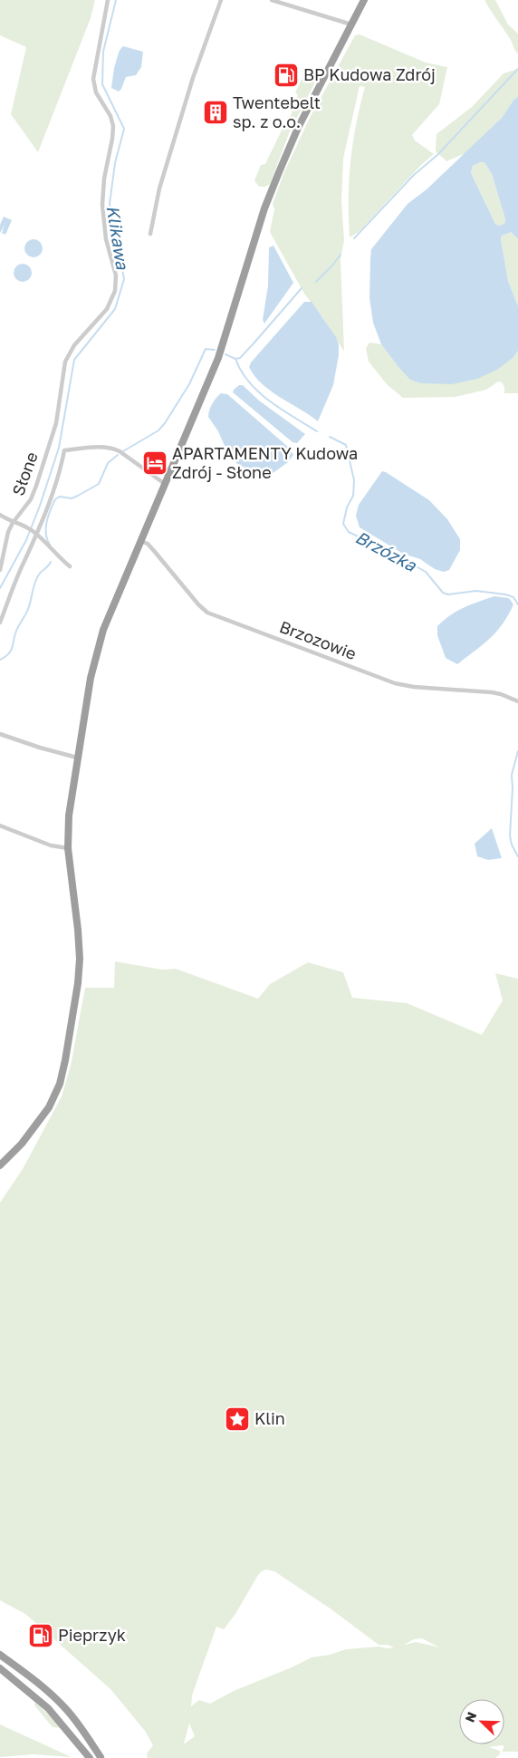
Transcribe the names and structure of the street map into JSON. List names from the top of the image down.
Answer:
{
  "streets": {
    "street": ["Słone", "Brzozowie"]
  },
  "water": ["Klikawa", "Brzózka"],
  "places": {
    "fuel station": ["BP Kudowa Zdrój", "Pieprzyk"],
    "building": ["Twentebelt sp. z o.o."],
    "hotel": ["APARTAMENTY Kudowa Zdrój - Słone"],
    "place": ["Klin"]
  },
  "north": "top left"
}
